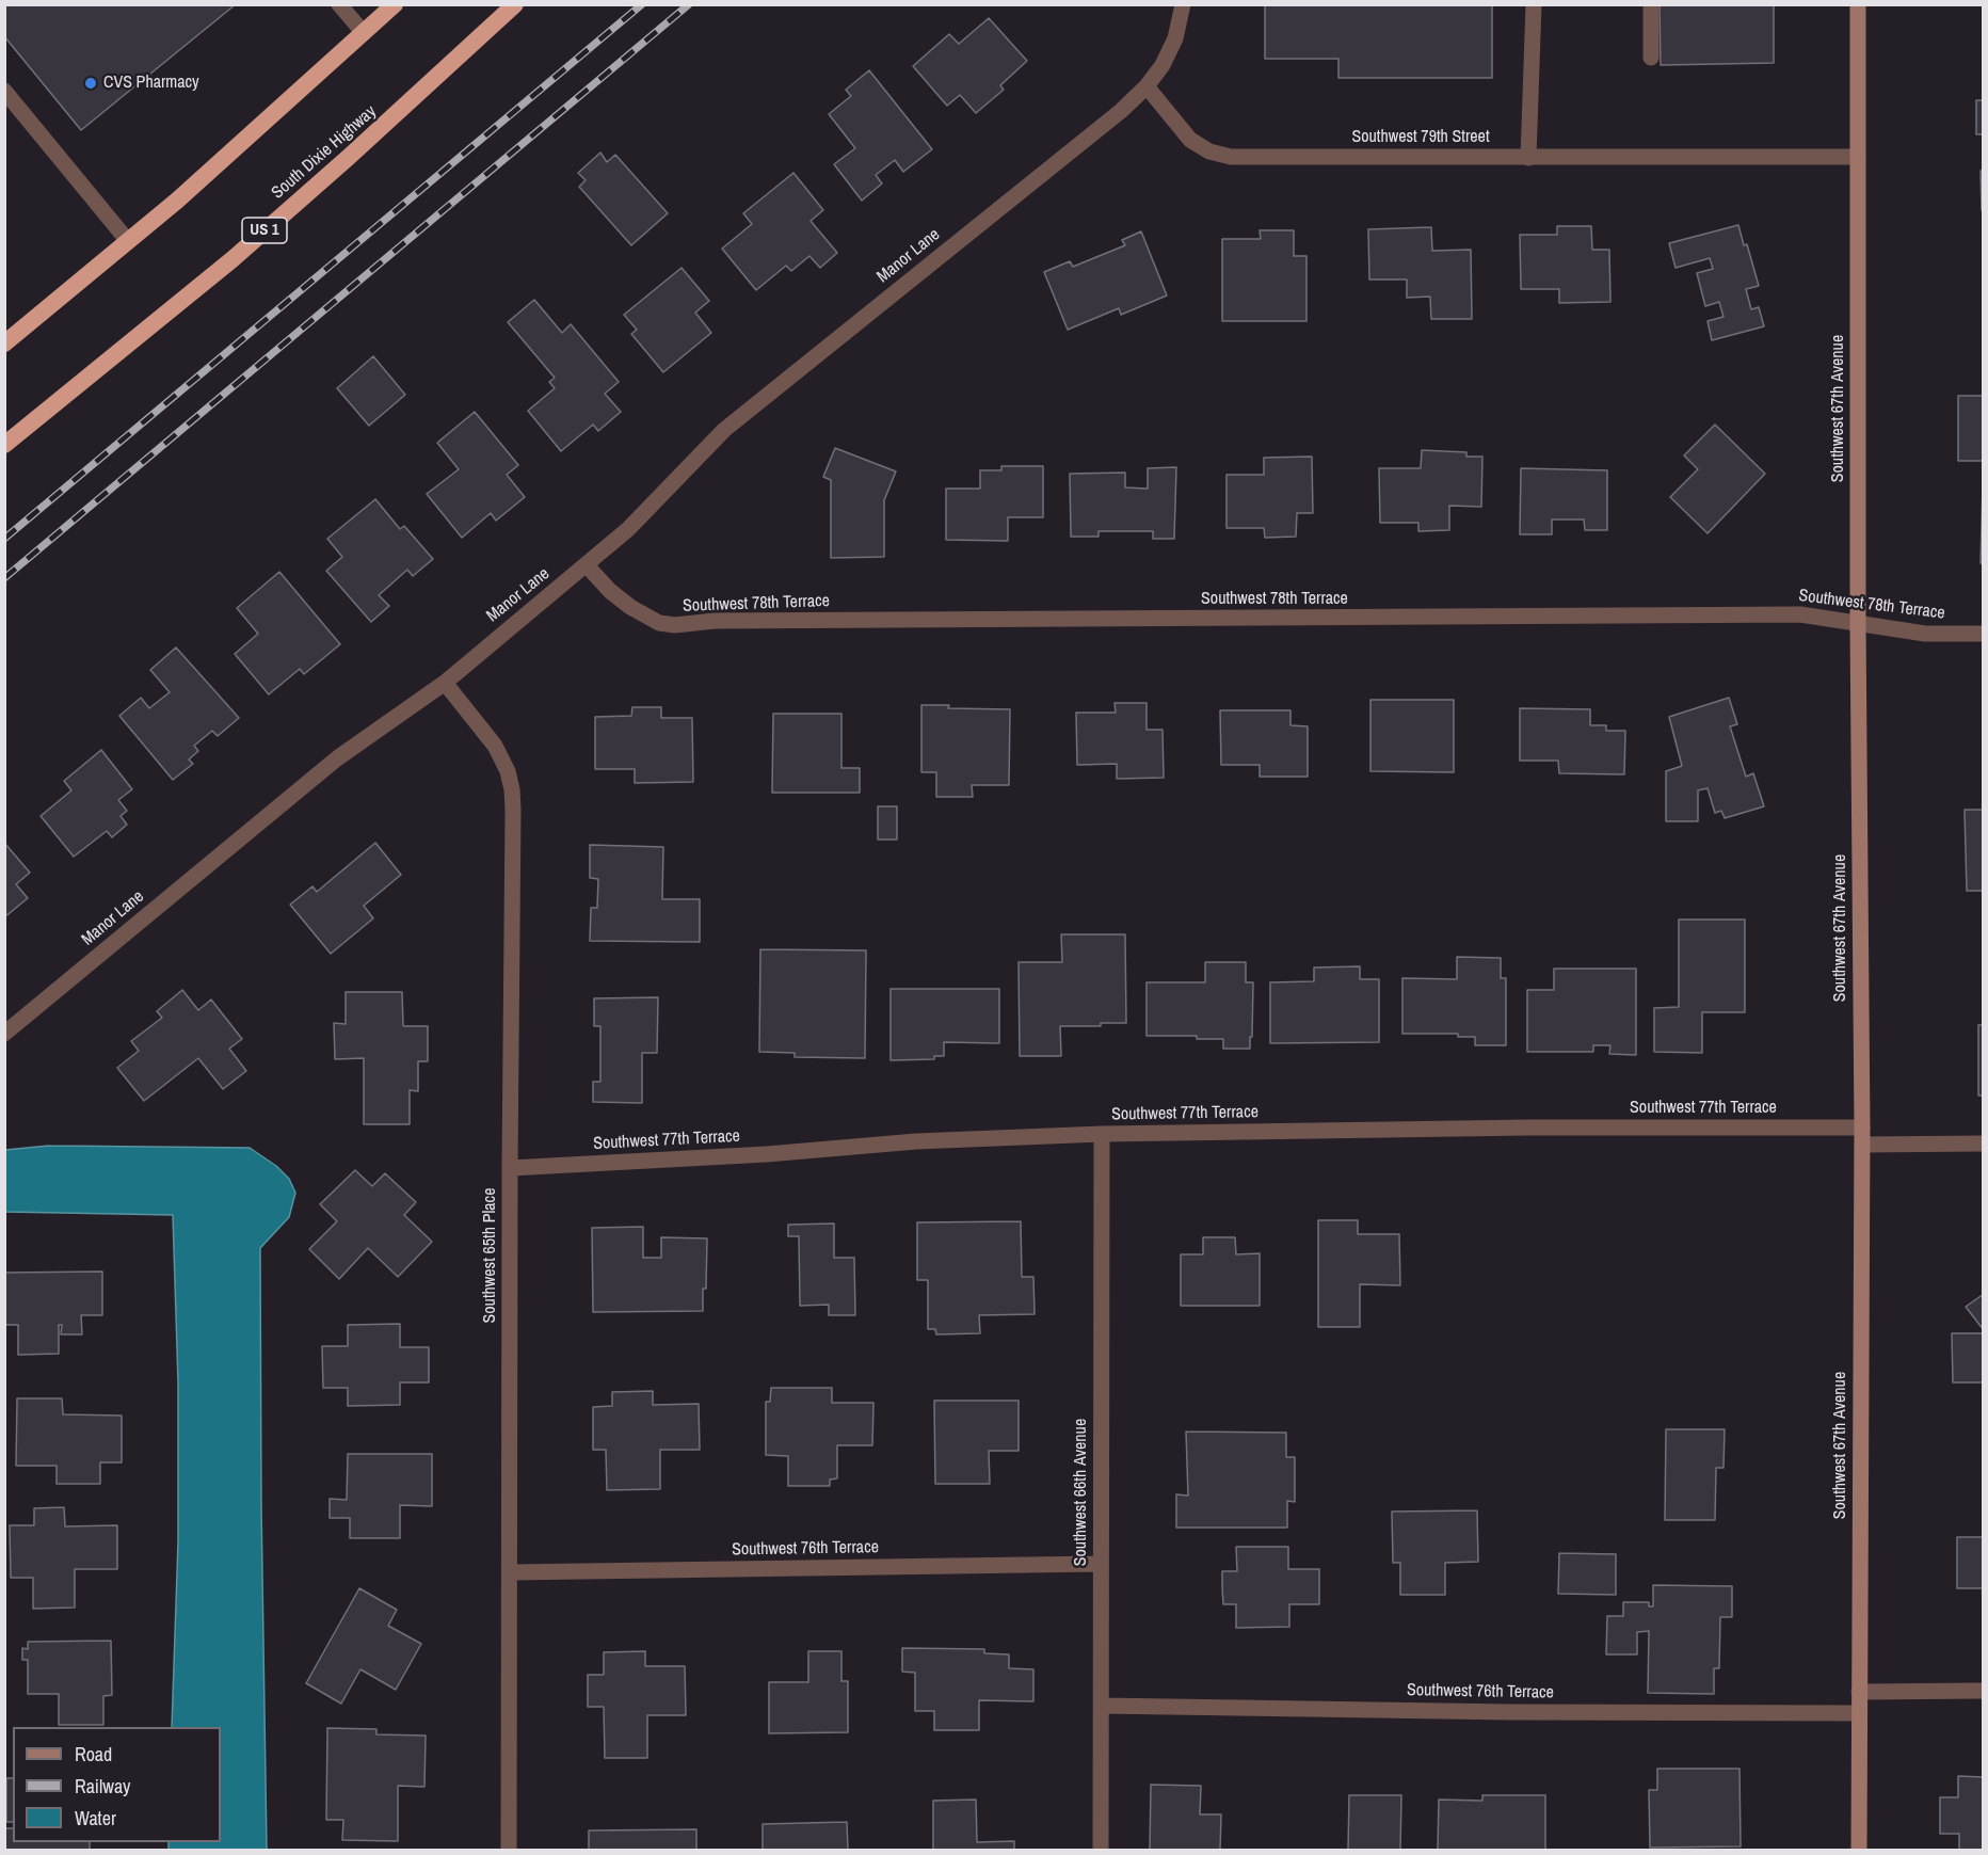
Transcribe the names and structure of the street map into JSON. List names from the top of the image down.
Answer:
{
  "streets": {
    "highway": ["South Dixie Highway", "US 1"],
    "main road": ["Southwest 67th Avenue"],
    "street": [
      "Southwest 79th Street",
      "Manor Lane",
      "Southwest 78th Terrace",
      "Southwest 77th Terrace",
      "Southwest 65th Place",
      "Southwest 66th Avenue",
      "Southwest 76th Terrace"
    ]
  },
  "crossings": [
    ["Southwest 79th Street", "Manor Lane"],
    ["Southwest 79th Street", "Southwest 67th Avenue"],
    ["Manor Lane", "Southwest 78th Terrace"],
    ["Manor Lane", "Southwest 65th Place"],
    ["Southwest 67th Avenue", "Southwest 78th Terrace"],
    ["Southwest 67th Avenue", "Southwest 77th Terrace"],
    ["Southwest 67th Avenue", "Southwest 76th Terrace"],
    ["Southwest 77th Terrace", "Southwest 65th Place"],
    ["Southwest 77th Terrace", "Southwest 66th Avenue"],
    ["Southwest 65th Place", "Southwest 76th Terrace"],
    ["Southwest 66th Avenue", "Southwest 76th Terrace"]
  ],
  "places": ["CVS Pharmacy"],
  "legend": ["Road", "Railway", "Water"]
}
